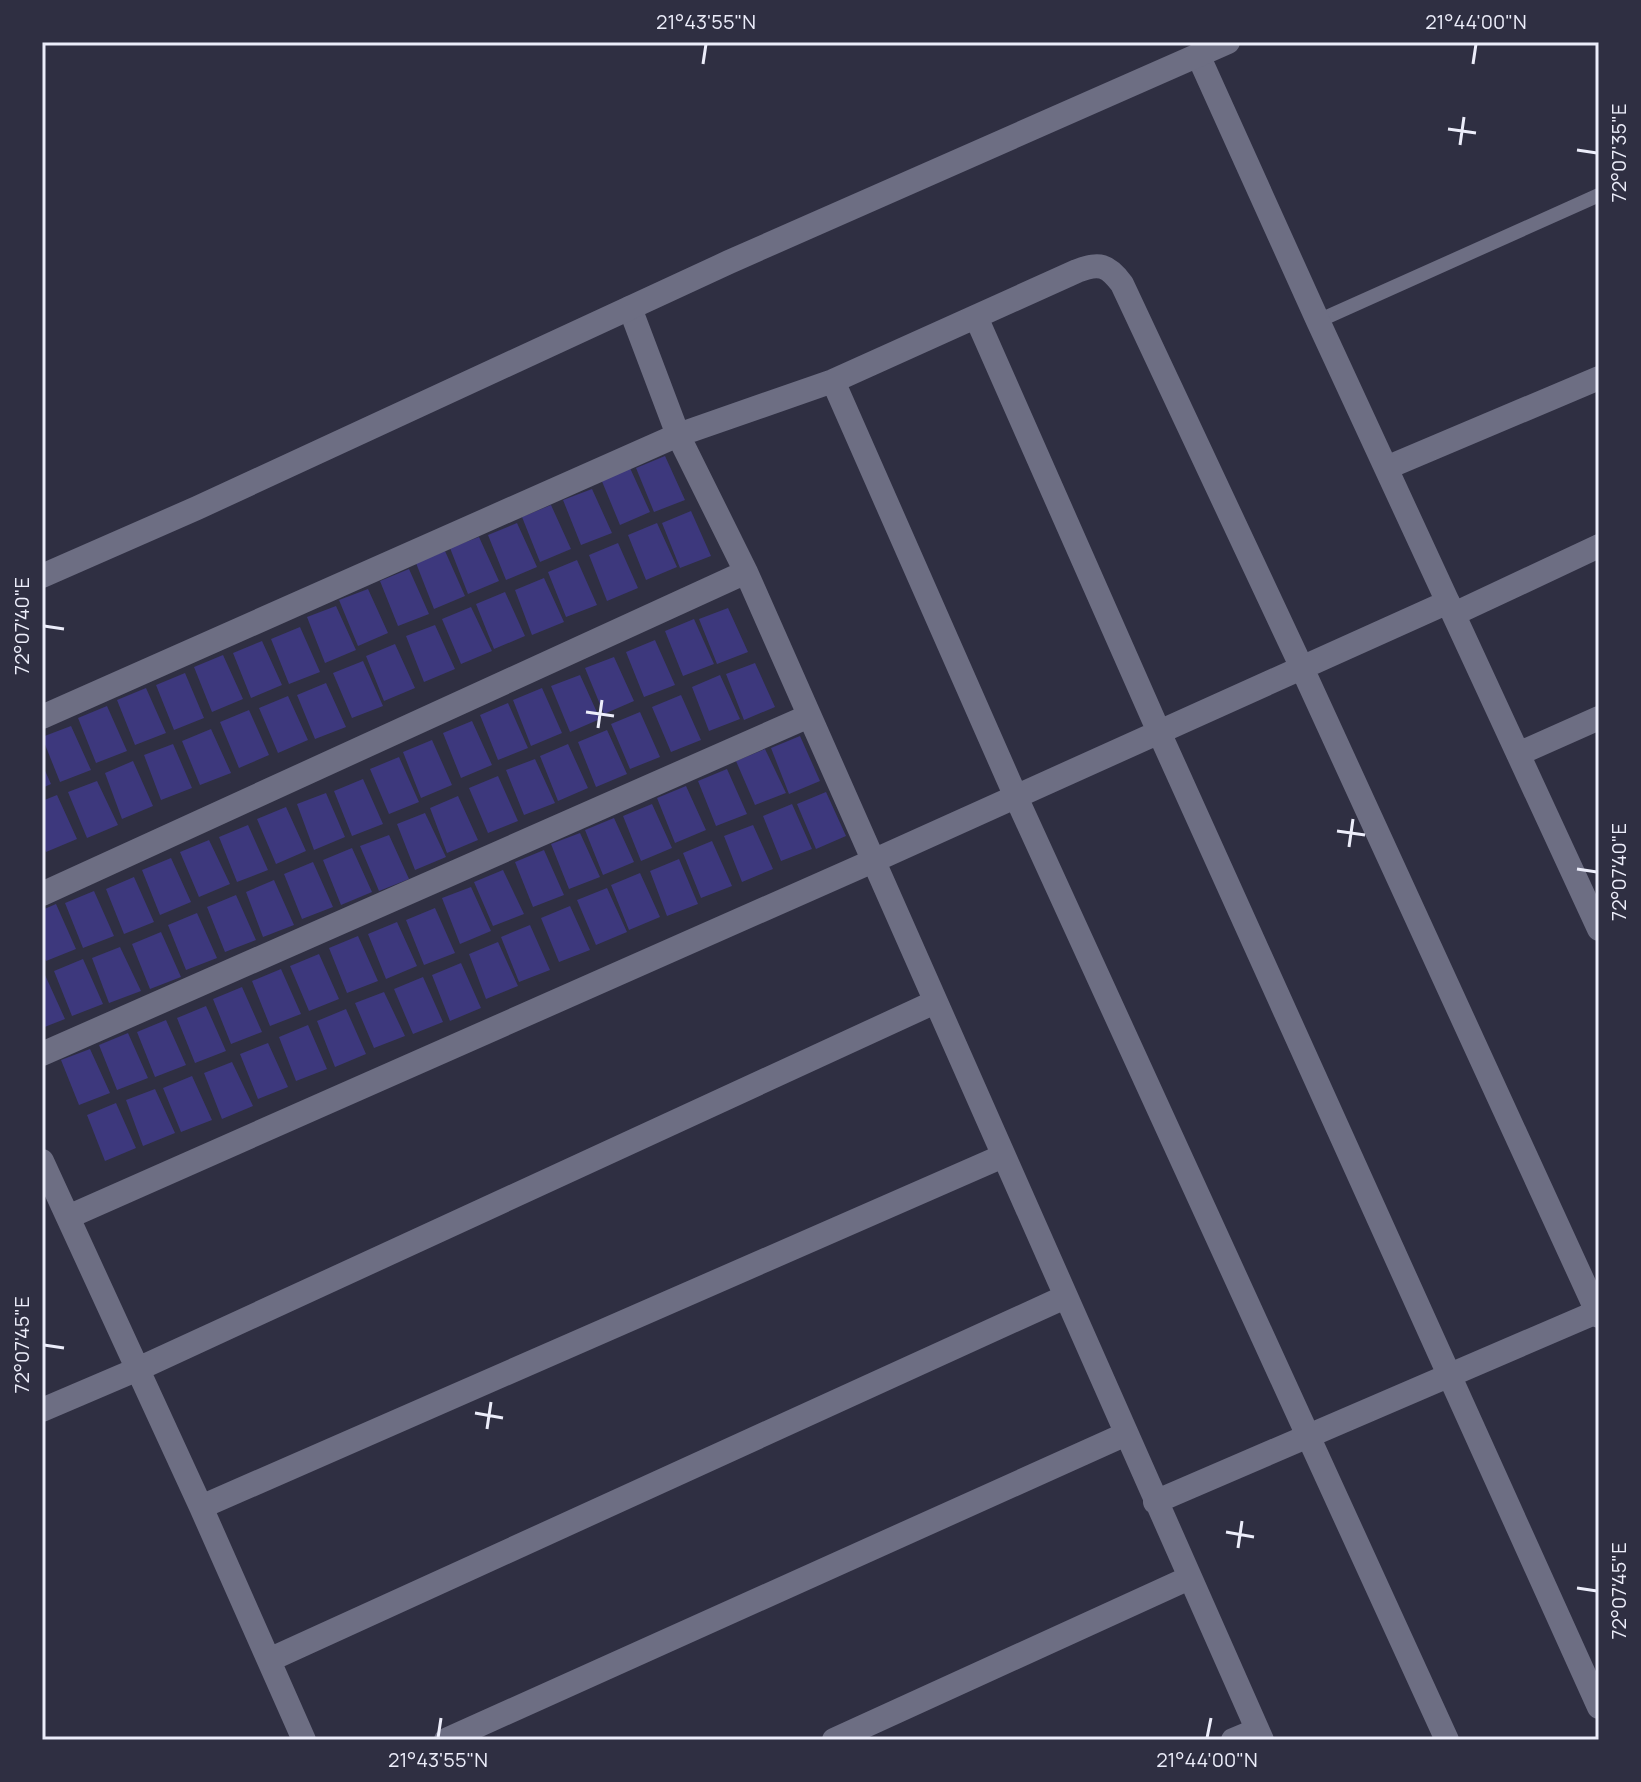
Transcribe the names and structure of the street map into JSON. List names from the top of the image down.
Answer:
{
  "coordinates": [
    "21°43'55\"N",
    "21°44'00\"N",
    "72°07'35\"E",
    "72°07'40\"E",
    "72°07'45\"E"
  ]
}
